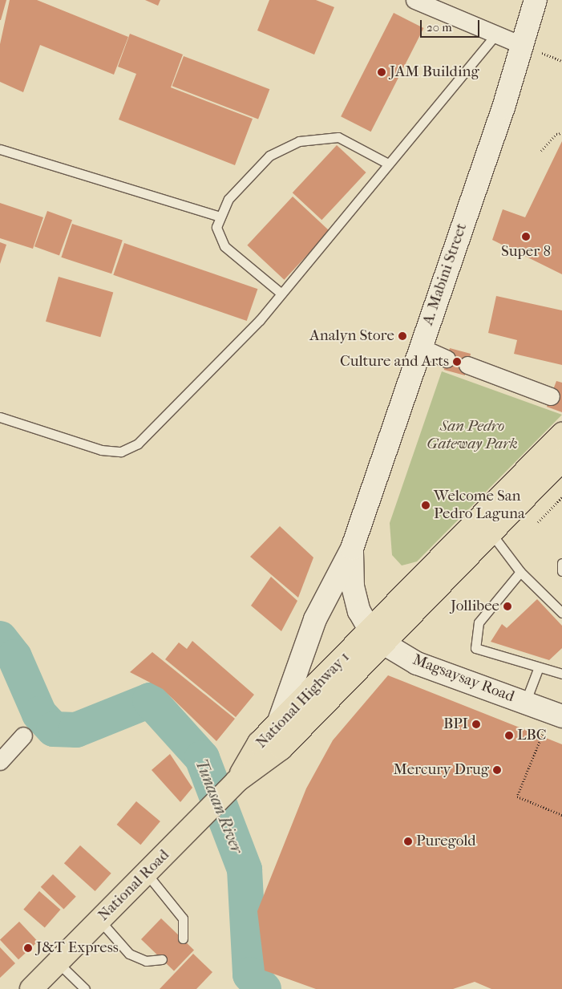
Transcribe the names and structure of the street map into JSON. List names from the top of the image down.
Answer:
{
  "streets": {
    "highway": ["National Highway 1", "National Road"],
    "main road": ["A. Mabini Street", "Magsaysay Road"]
  },
  "crossings": [
    ["A. Mabini Street", "Magsaysay Road"],
    ["A. Mabini Street", "National Highway 1"],
    ["Magsaysay Road", "National Highway 1"],
    ["National Highway 1", "National Road"]
  ],
  "water": ["Tunasan River"],
  "parks": ["San Pedro Gateway Park"],
  "places": [
    "JAM Building",
    "Super 8",
    "Analyn Store",
    "Culture and Arts",
    "Welcome San Pedro Laguna",
    "Jollibee",
    "BPI",
    "LBC",
    "Mercury Drug",
    "Puregold",
    "J&T Express"
  ],
  "scale_bar": "20 m"
}
